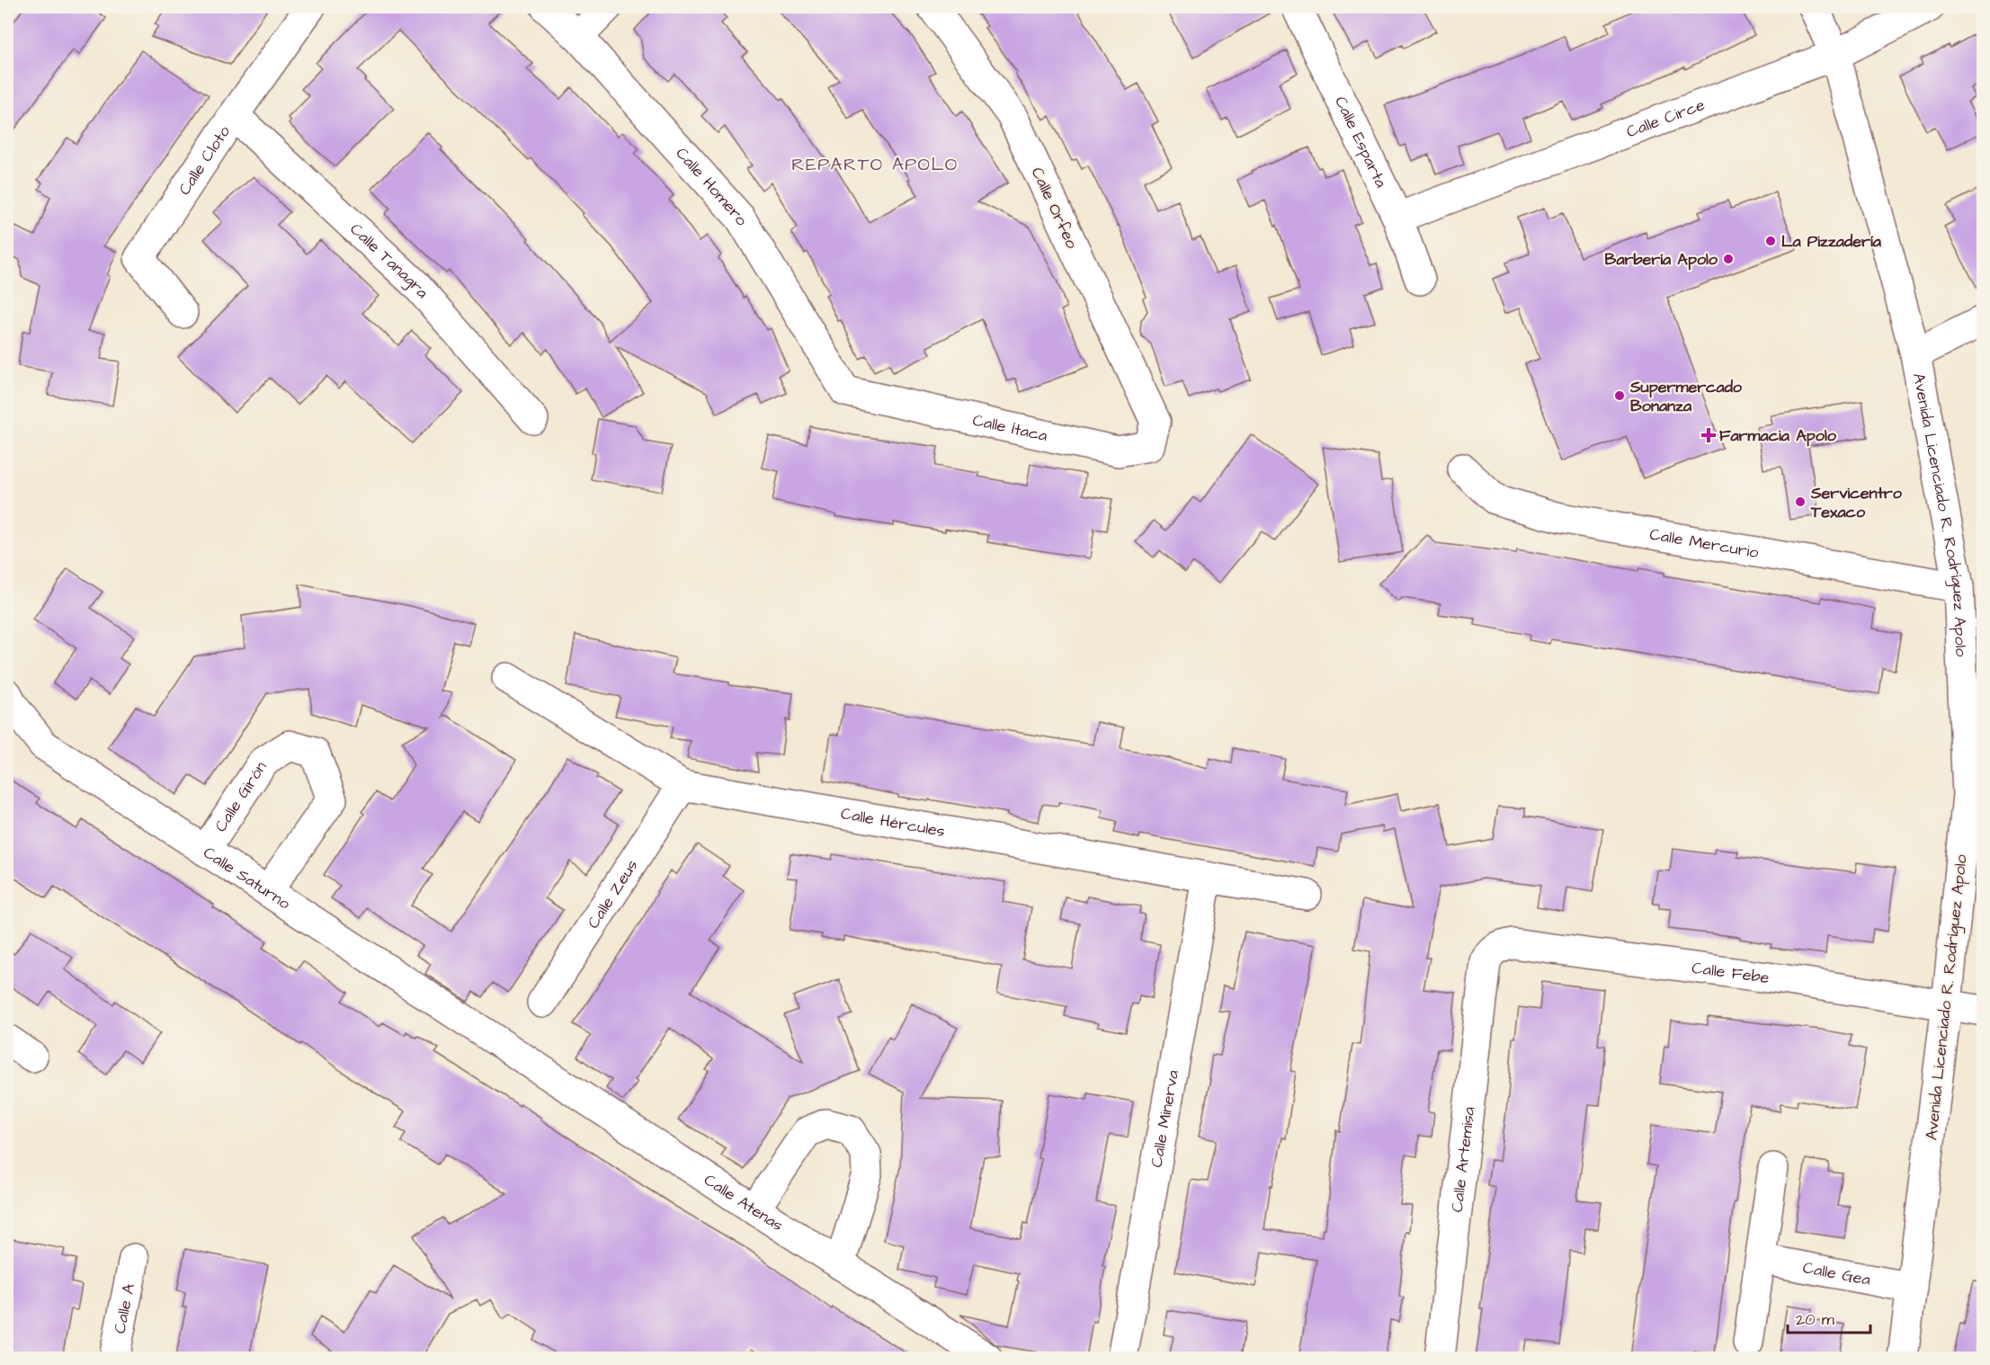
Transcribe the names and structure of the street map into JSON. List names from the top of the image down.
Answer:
{
  "streets": {
    "street": [
      "Calle Circe",
      "Calle Esparta",
      "Calle Cloto",
      "Calle Homero",
      "Calle Orfeo",
      "Calle Tanagra",
      "Calle Ítaca",
      "Avenida Licenciado R. Rodríguez Apolo",
      "Calle Mercurio",
      "Calle Girón",
      "Calle Hércules",
      "Calle Saturno",
      "Calle Zeus",
      "Calle Febe",
      "Calle Minerva",
      "Calle Artemisa",
      "Calle Atenas",
      "Calle Gea",
      "Calle A"
    ]
  },
  "crossings": [
    ["Calle Circe", "Calle Esparta"],
    ["Calle Circe", "Avenida Licenciado R. Rodríguez Apolo"],
    ["Calle Cloto", "Calle Tanagra"],
    ["Calle Homero", "Calle Ítaca"],
    ["Calle Orfeo", "Calle Ítaca"],
    ["Avenida Licenciado R. Rodríguez Apolo", "Calle Mercurio"],
    ["Avenida Licenciado R. Rodríguez Apolo", "Calle Febe"],
    ["Avenida Licenciado R. Rodríguez Apolo", "Calle Gea"],
    ["Calle Girón", "Calle Saturno"],
    ["Calle Hércules", "Calle Zeus"],
    ["Calle Hércules", "Calle Minerva"],
    ["Calle Saturno", "Calle Atenas"],
    ["Calle Febe", "Calle Artemisa"]
  ],
  "districts": ["REPARTO APOLO"],
  "places": {
    "other": [
      "La Pizzadería",
      "Barbería Apolo",
      "Supermercado Bonanza",
      "Servicentro Texaco"
    ],
    "health": ["Farmacia Apolo"]
  },
  "scale_bar": "20 m"
}
